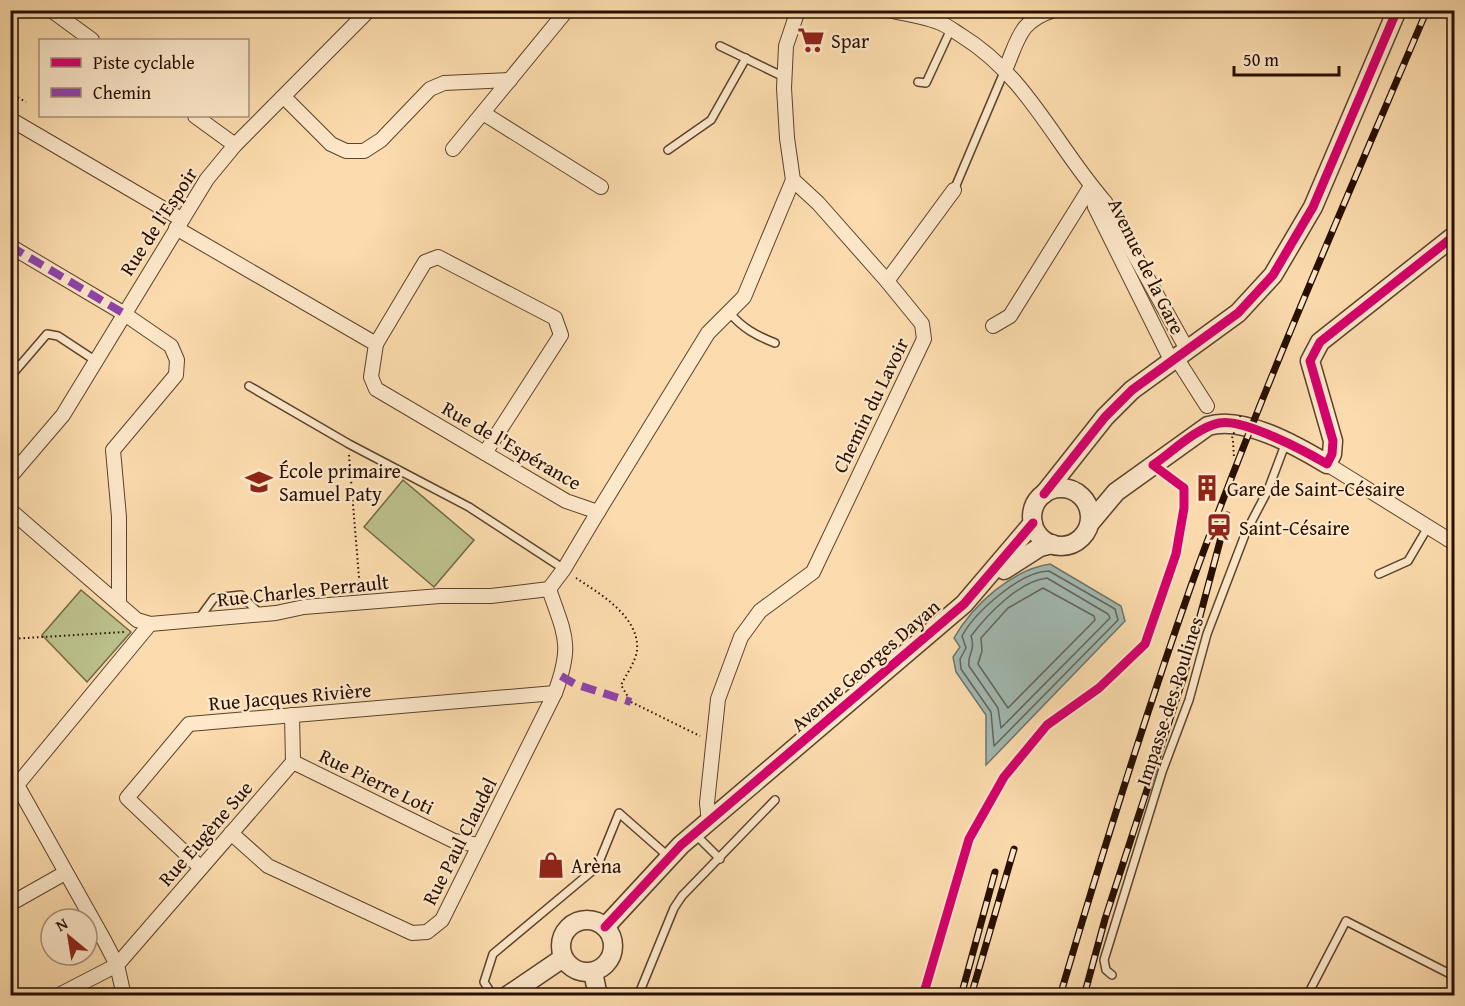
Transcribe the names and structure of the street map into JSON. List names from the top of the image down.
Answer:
{
  "streets": {
    "street": [
      "Rue de l'Espoir",
      "Avenue de la Gare",
      "Chemin du Lavoir",
      "Rue de l'Espérance",
      "Rue Charles Perrault",
      "Avenue Georges Dayan",
      "Rue Jacques Rivière",
      "Rue Pierre Loti",
      "Rue Eugène Sue",
      "Rue Paul Claudel"
    ],
    "lane": ["Impasse des Poulines"]
  },
  "crossings": [
    ["Chemin du Lavoir", "Avenue Georges Dayan"],
    ["Rue Charles Perrault", "Rue Paul Claudel"],
    ["Rue Jacques Rivière", "Rue Eugène Sue"],
    ["Rue Jacques Rivière", "Rue Paul Claudel"],
    ["Rue Pierre Loti", "Rue Eugène Sue"],
    ["Rue Pierre Loti", "Rue Paul Claudel"],
    ["Rue Eugène Sue", "Rue Paul Claudel"]
  ],
  "places": {
    "supermarket": ["Spar"],
    "school or university": ["École primaire Samuel Paty"],
    "building": ["Gare de Saint-Césaire"],
    "station": ["Saint-Césaire"],
    "shop": ["Arèna"]
  },
  "legend": ["Piste cyclable", "Chemin"],
  "scale_bar": "50 m",
  "north": "top left"
}
